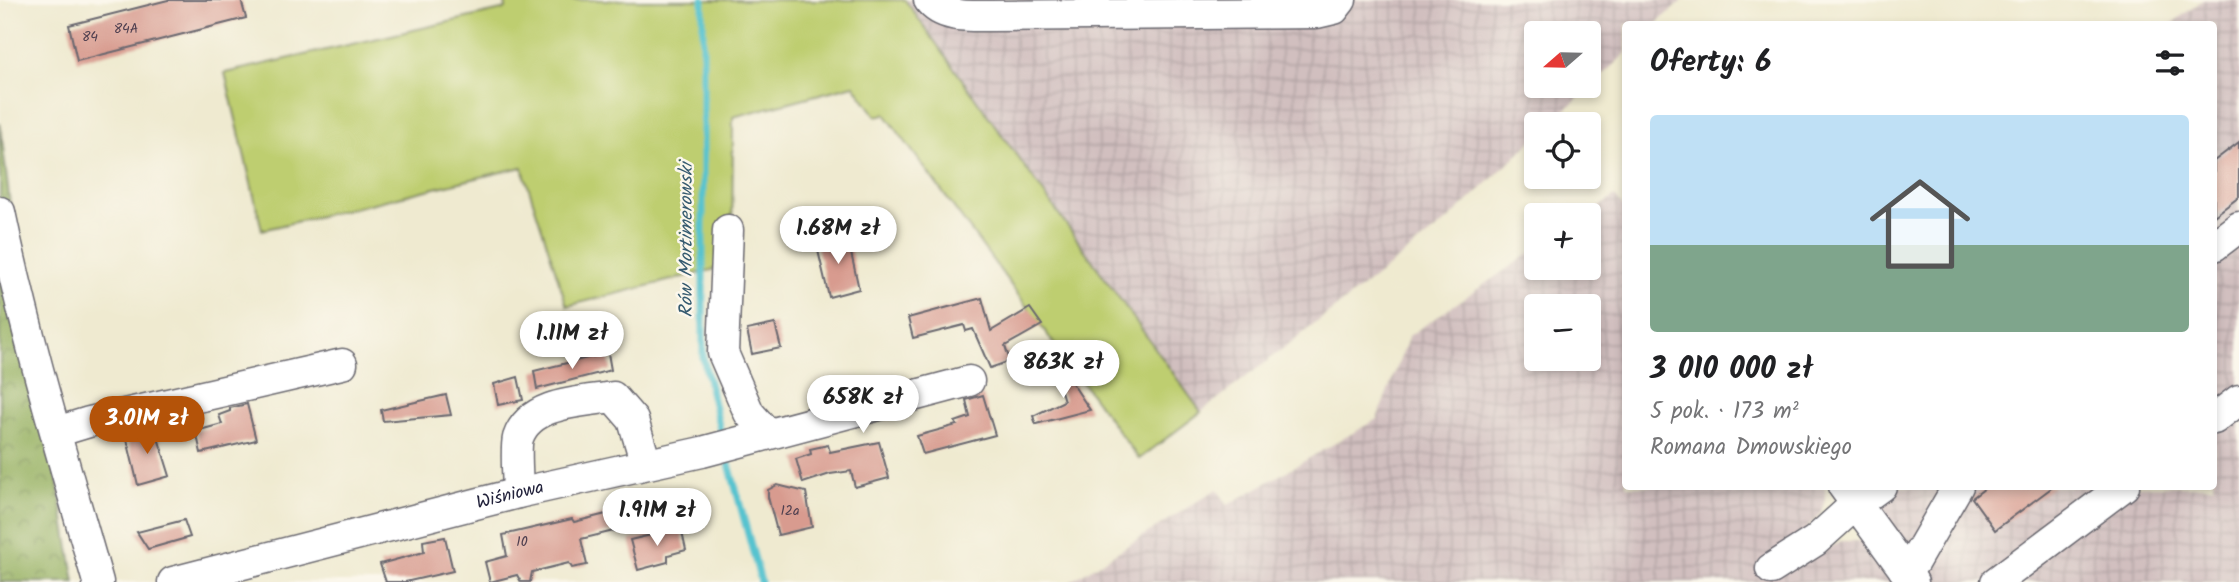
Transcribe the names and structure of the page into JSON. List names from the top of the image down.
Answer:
{
  "streets": {
    "street": ["Wiśniowa"]
  },
  "water": ["Rów Mortimerowski"],
  "house_numbers": [
    "84A",
    "84",
    "12a",
    "10"
  ],
  "north": "left",
  "page": {
    "map_buttons": ["+", "−"],
    "heading": "Oferty: 6",
    "list": [
      {
        "name": "3 010 000 zł",
        "note": "5 pok. · 173 m² · Romana Dmowskiego"
      }
    ],
    "price": [
      "1.68M zł",
      "1.11M zł",
      "863K zł",
      "658K zł",
      "3.01M zł",
      "1.91M zł"
    ]
  }
}
